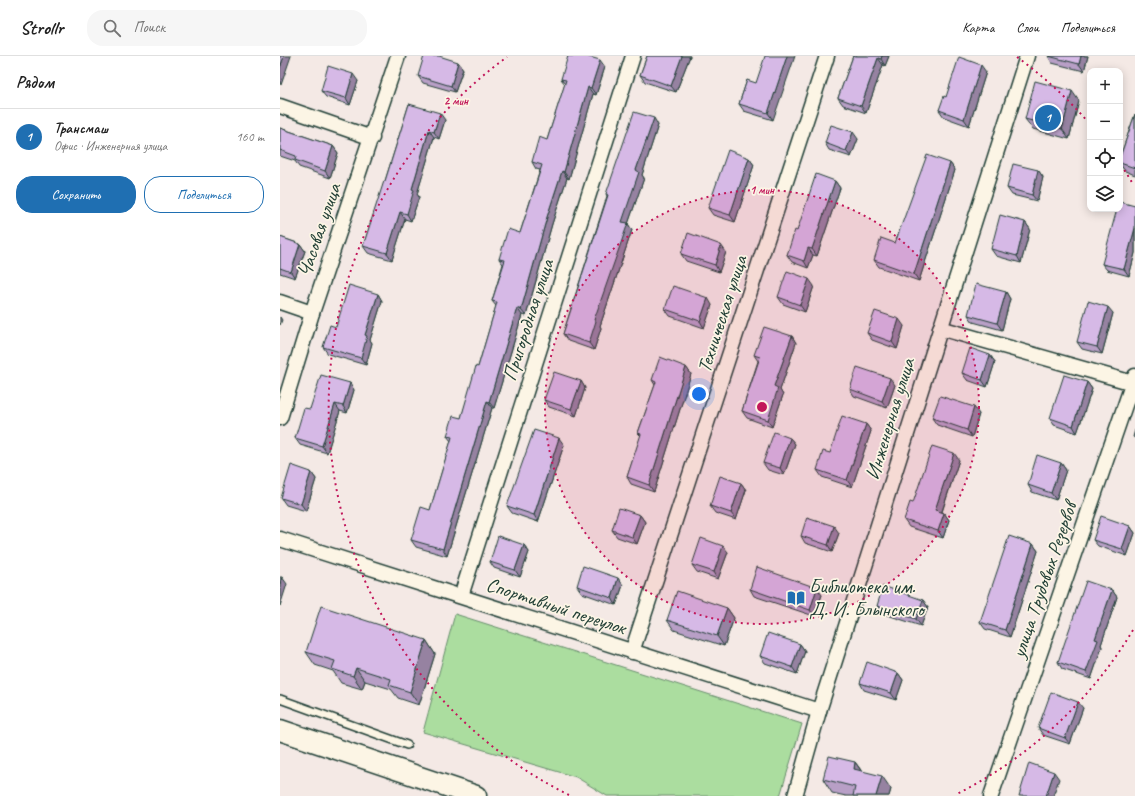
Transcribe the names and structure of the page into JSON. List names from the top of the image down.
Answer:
{
  "streets": {
    "street": [
      "Часовая улица",
      "Техническая улица",
      "Пригородная улица",
      "Инженерная улица",
      "улица Трудовых Резервов",
      "Спортивный переулок"
    ]
  },
  "crossings": [
    ["Техническая улица", "Спортивный переулок"],
    ["Пригородная улица", "Спортивный переулок"],
    ["Инженерная улица", "Спортивный переулок"]
  ],
  "places": {
    "library": ["Библиотека им. Д. И. Блынского"]
  },
  "page": {
    "header": "Strollr",
    "search": "Поиск",
    "nav": ["Карта", "Слои", "Поделиться"],
    "heading": "Рядом",
    "map_buttons": ["+", "−"],
    "pins": "1",
    "list": [
      {
        "mark": "1",
        "name": "Трансмаш",
        "note": "Офис · Инженерная улица",
        "value": "160 m"
      }
    ],
    "buttons": ["Сохранить", "Поделиться"]
  },
  "rings": ["2 мин", "1 мин"]
}
